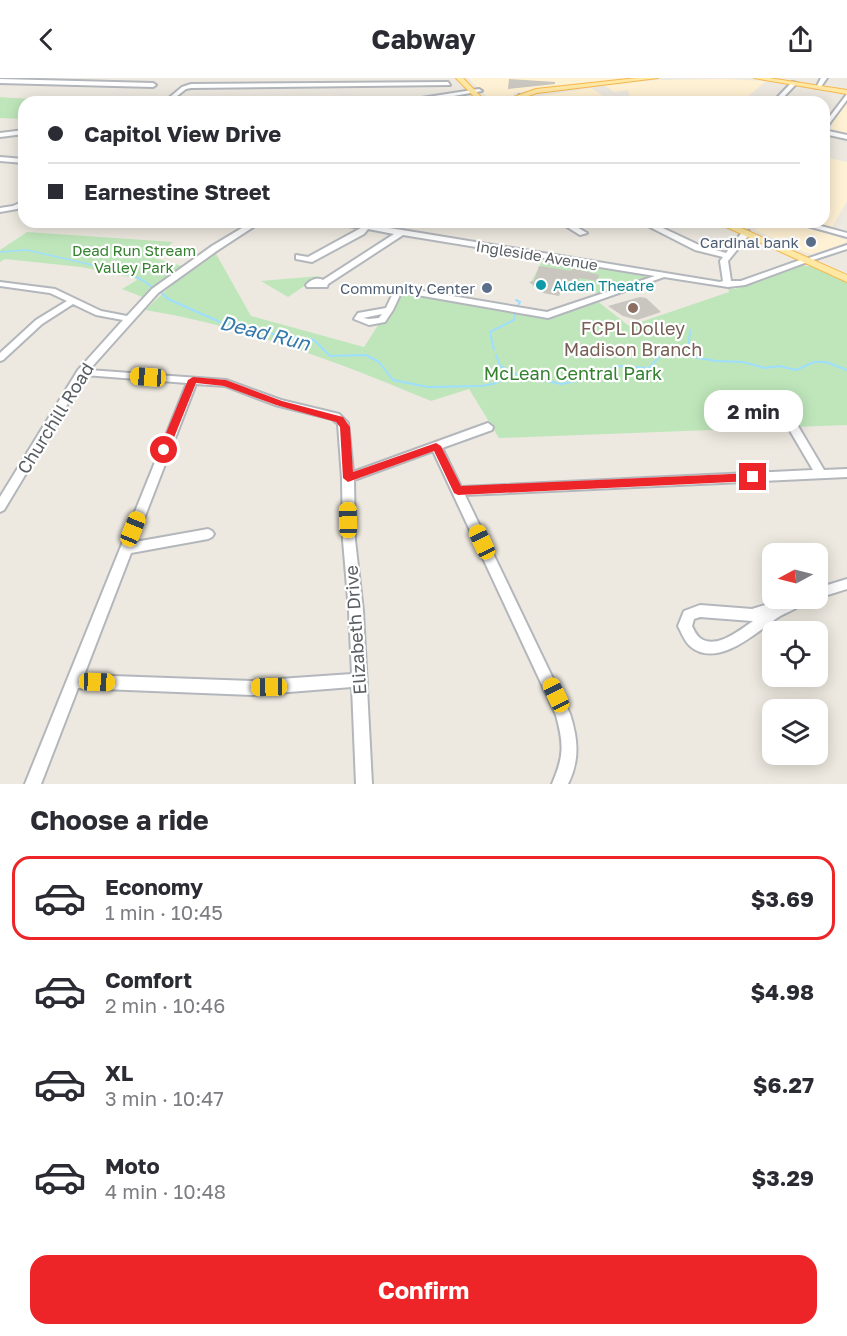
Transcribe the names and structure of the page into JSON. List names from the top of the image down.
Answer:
{
  "streets": {
    "street": ["Ingleside Avenue", "Churchill Road", "Elizabeth Drive"]
  },
  "crossings": [
    ["Churchill Road", "Elizabeth Drive"]
  ],
  "water": ["Dead Run"],
  "parks": ["Dead Run Stream Valley Park", "McLean Central Park"],
  "places": [
    "Cardinal bank",
    "Alden Theatre",
    "Community Center",
    "FCPL Dolley Madison Branch"
  ],
  "north": "left",
  "page": {
    "header": "Cabway",
    "banner": ["Capitol View Drive", "Earnestine Street"],
    "bubble": "2 min",
    "heading": "Choose a ride",
    "list": [
      {
        "name": "Economy",
        "note": "1 min · 10:45",
        "value": "$3.69"
      },
      {
        "name": "Comfort",
        "note": "2 min · 10:46",
        "value": "$4.98"
      },
      {
        "name": "XL",
        "note": "3 min · 10:47",
        "value": "$6.27"
      },
      {
        "name": "Moto",
        "note": "4 min · 10:48",
        "value": "$3.29"
      }
    ],
    "buttons": "Confirm"
  }
}
